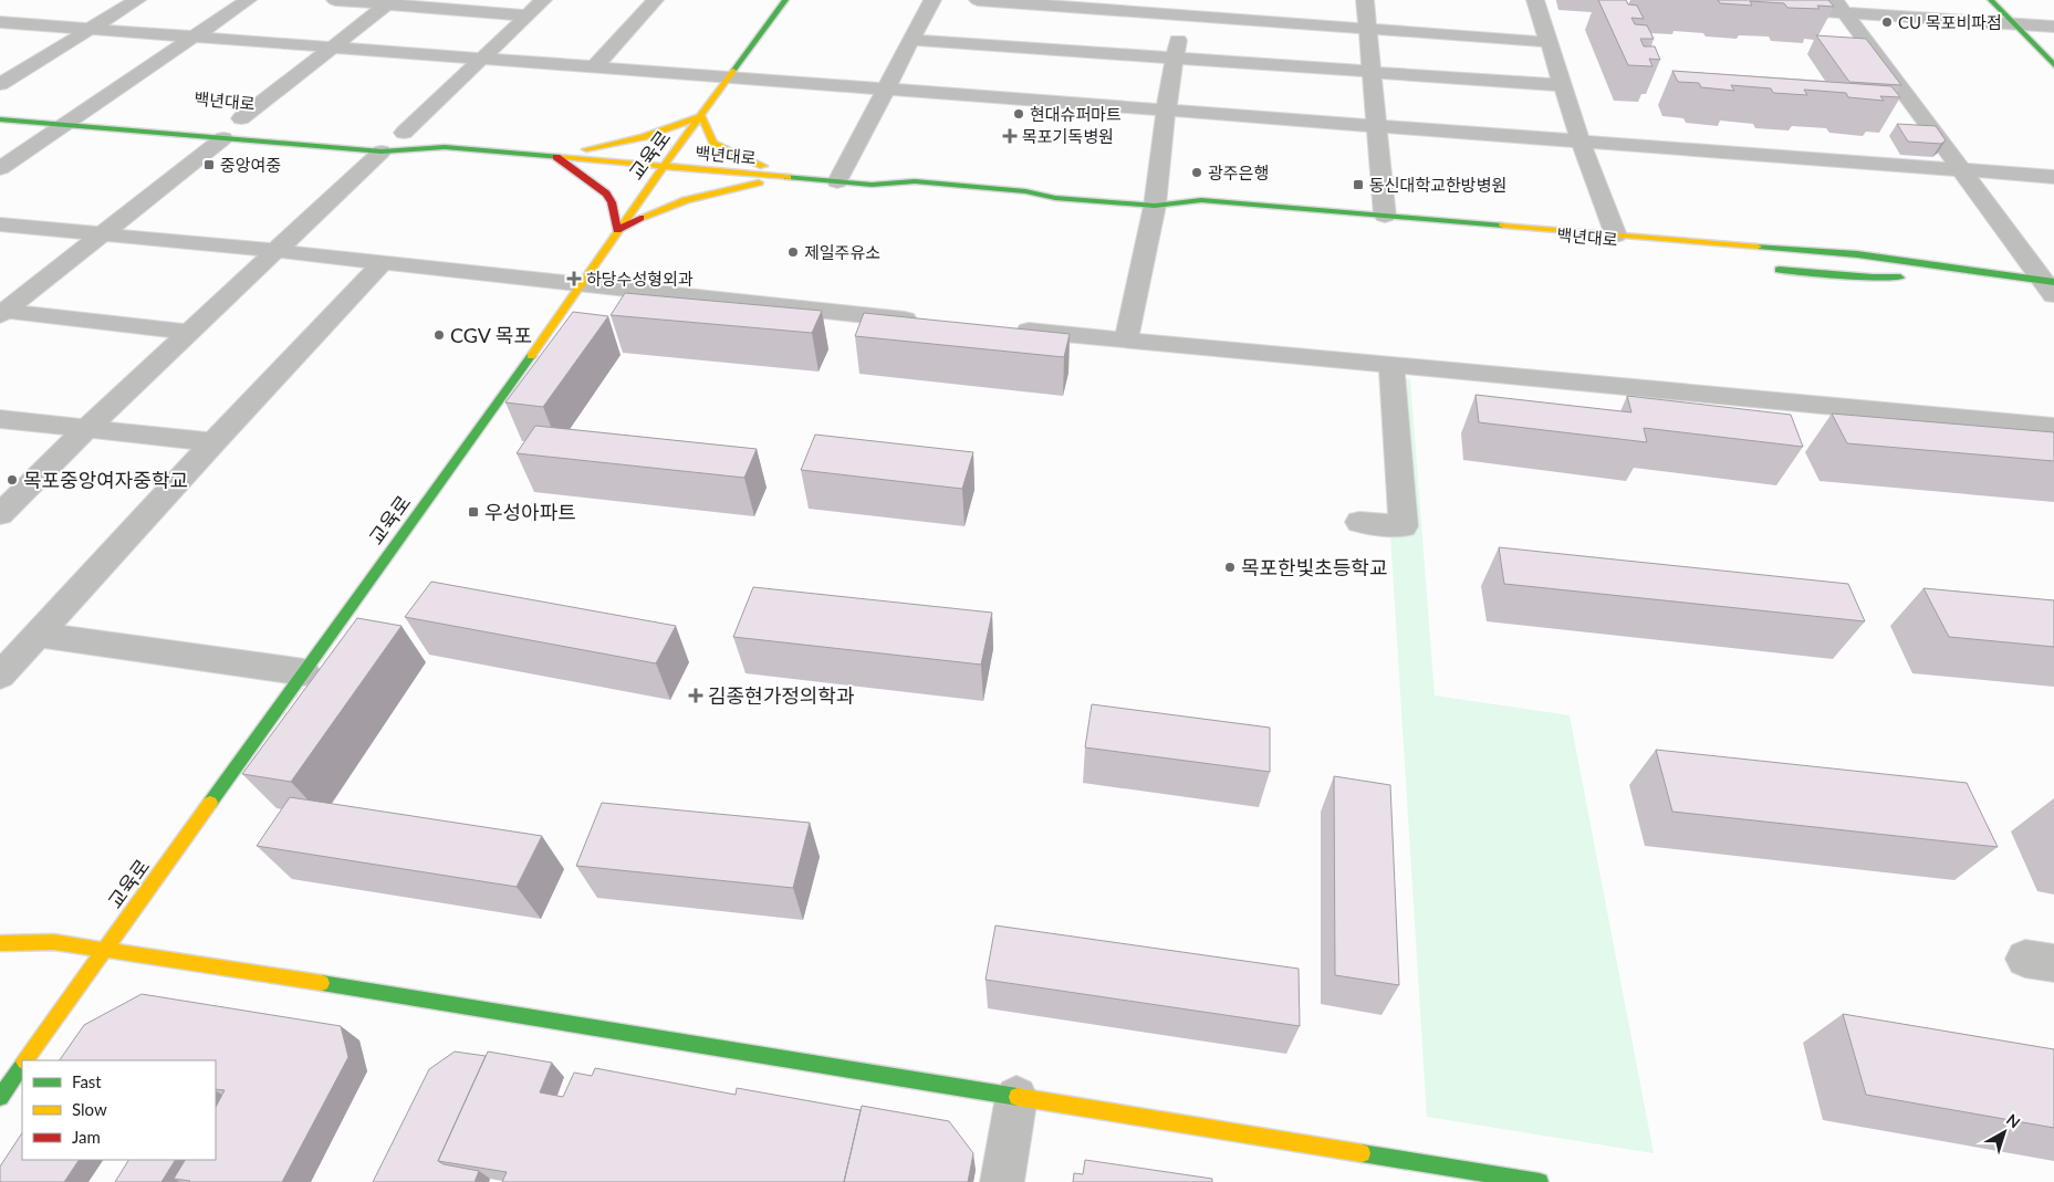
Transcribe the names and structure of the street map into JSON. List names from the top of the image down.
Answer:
{
  "streets": {
    "street": ["백년대로", "교육로"]
  },
  "crossings": [
    ["백년대로", "교육로"]
  ],
  "places": {
    "other": [
      "CU 목포비파점",
      "현대슈퍼마트",
      "광주은행",
      "제일주유소",
      "CGV 목포",
      "목포중앙여자중학교",
      "목포한빛초등학교"
    ],
    "health": ["목포기독병원", "하당수성형외과", "김종현가정의학과"],
    "transit": ["중앙여중", "동신대학교한방병원", "우성아파트"]
  },
  "legend": ["Fast", "Slow", "Jam"],
  "north": "top right"
}
